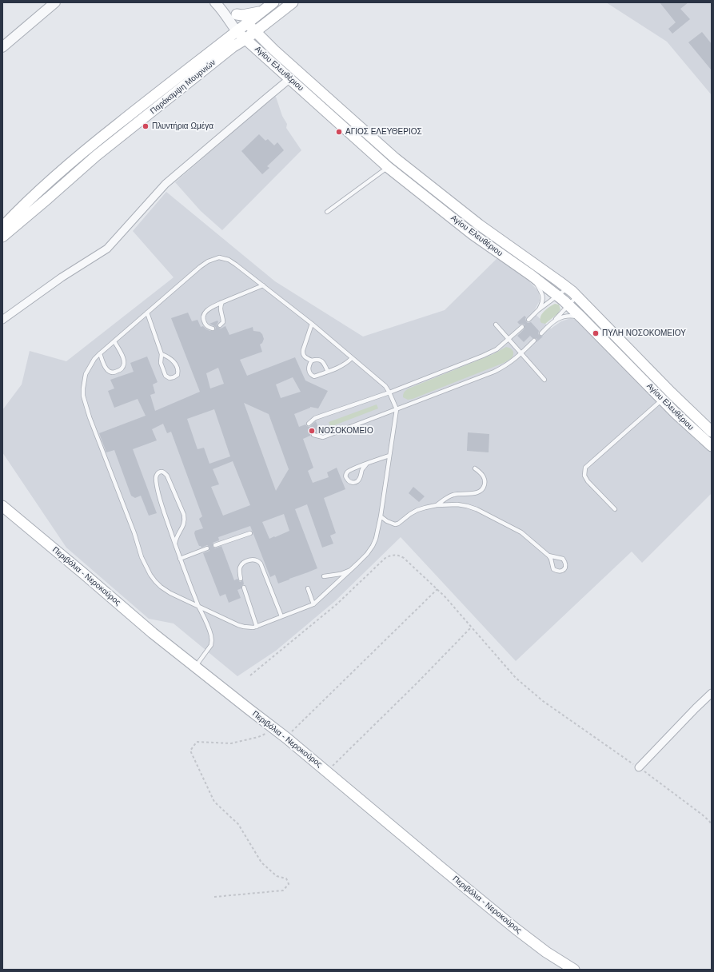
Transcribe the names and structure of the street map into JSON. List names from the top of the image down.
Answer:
{
  "streets": {
    "main road": ["Αγίου Ελευθέριου", "Παράκαμψη Μουρνιών", "Περιβόλια - Νεροκούρος"]
  },
  "crossings": [
    ["Αγίου Ελευθέριου", "Παράκαμψη Μουρνιών"]
  ],
  "places": [
    "Πλυντήρια Ωμέγα",
    "ΑΓΙΟΣ ΕΛΕΥΘΕΡΙΟΣ",
    "ΠΥΛΗ ΝΟΣΟΚΟΜΕΙΟΥ",
    "ΝΟΣΟΚΟΜΕΙΟ"
  ]
}
